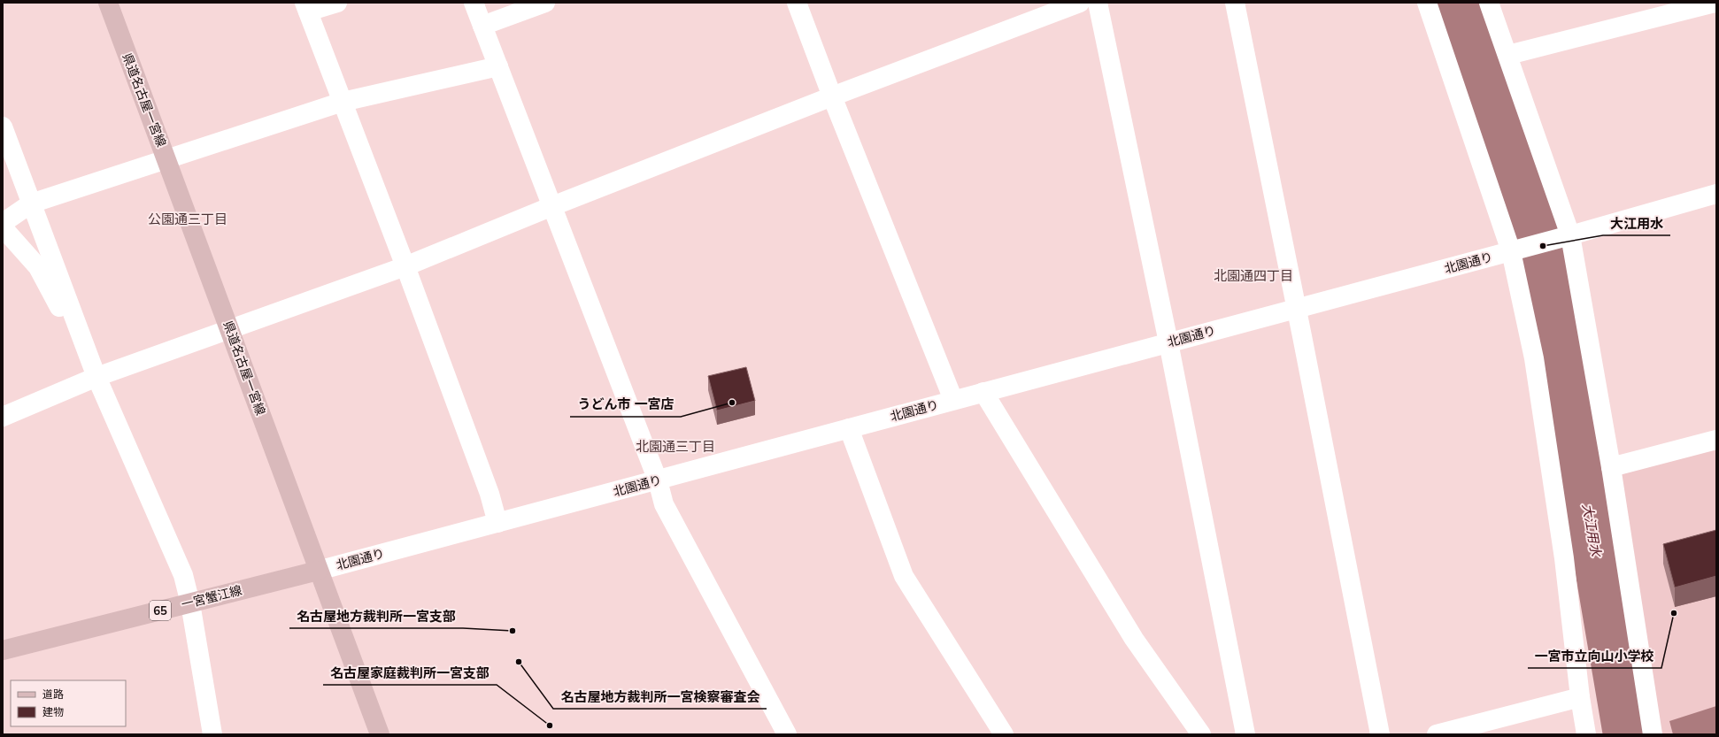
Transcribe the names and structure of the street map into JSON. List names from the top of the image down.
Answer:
{
  "streets": {
    "main road": ["県道名古屋一宮線", "一宮蟹江線", "65"],
    "street": ["北園通り"]
  },
  "crossings": [
    ["県道名古屋一宮線", "北園通り"],
    ["県道名古屋一宮線", "一宮蟹江線"],
    ["北園通り", "一宮蟹江線"]
  ],
  "districts": ["公園通三丁目", "北園通四丁目", "北園通三丁目"],
  "water": ["大江用水"],
  "places": [
    "大江用水",
    "うどん市 一宮店",
    "一宮市立向山小学校",
    "名古屋地方裁判所一宮支部",
    "名古屋地方裁判所一宮検察審査会",
    "名古屋家庭裁判所一宮支部"
  ],
  "legend": ["道路", "建物"]
}
